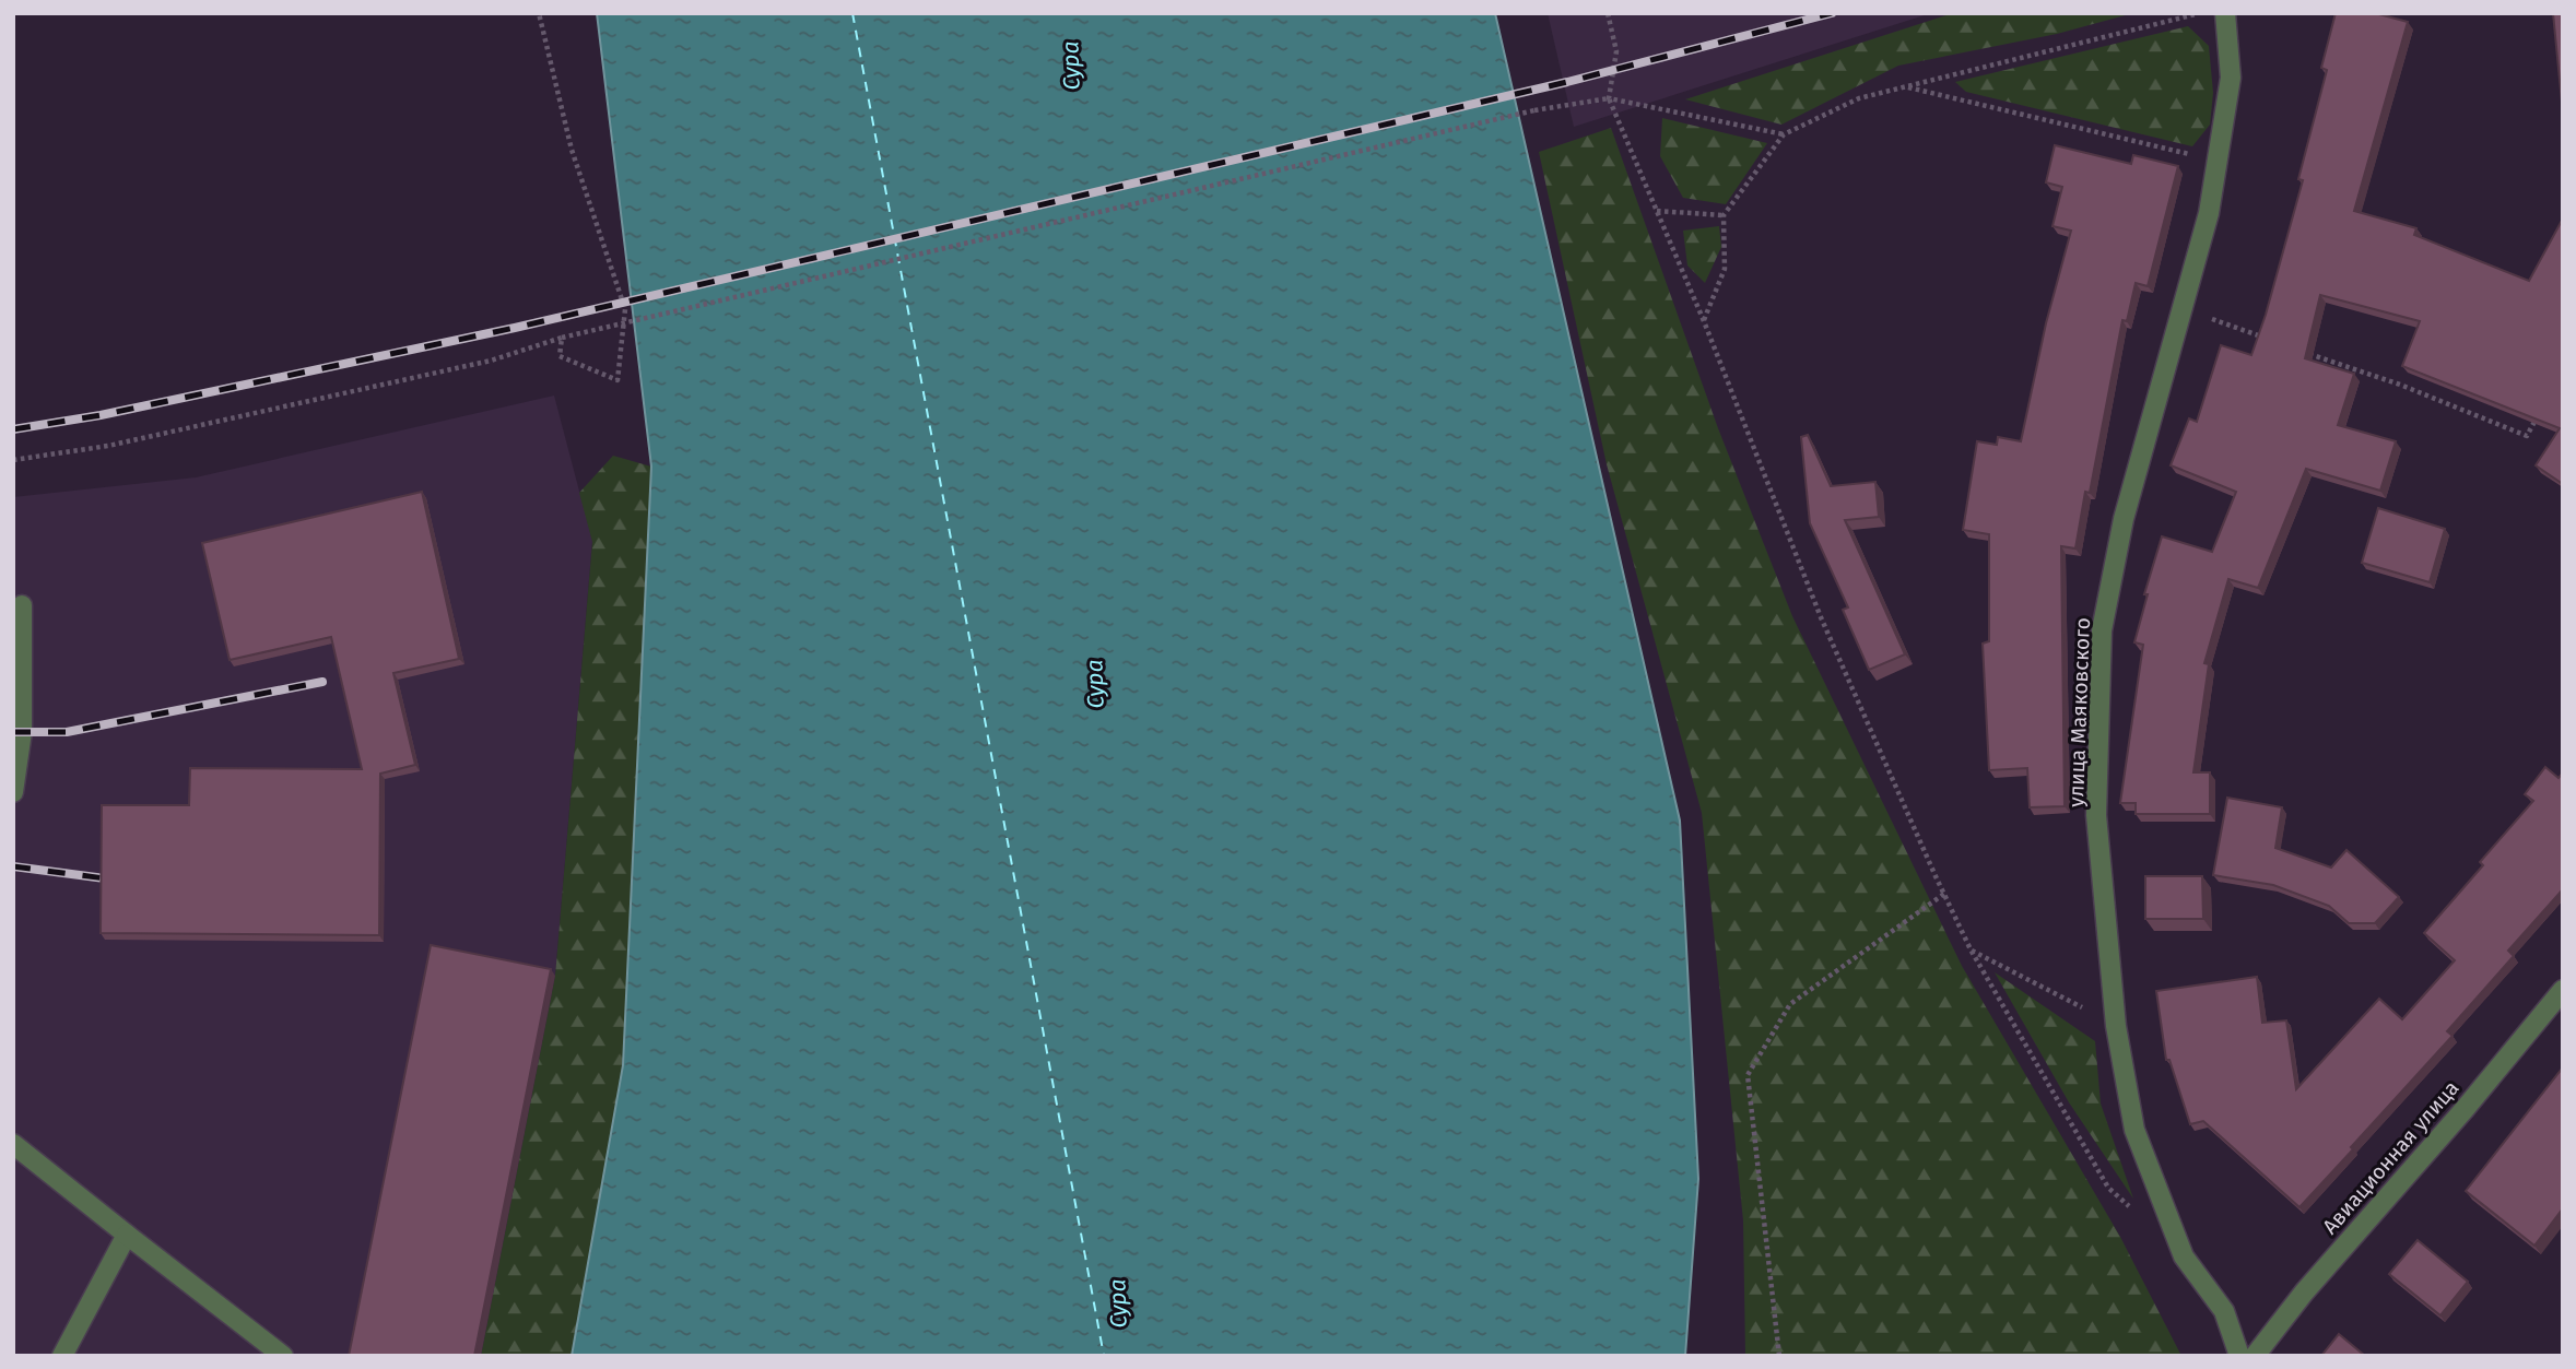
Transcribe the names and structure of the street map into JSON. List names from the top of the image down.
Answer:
{
  "streets": {
    "street": ["улица Маяковского", "Авиационная улица"]
  },
  "water": ["Сура"]
}
